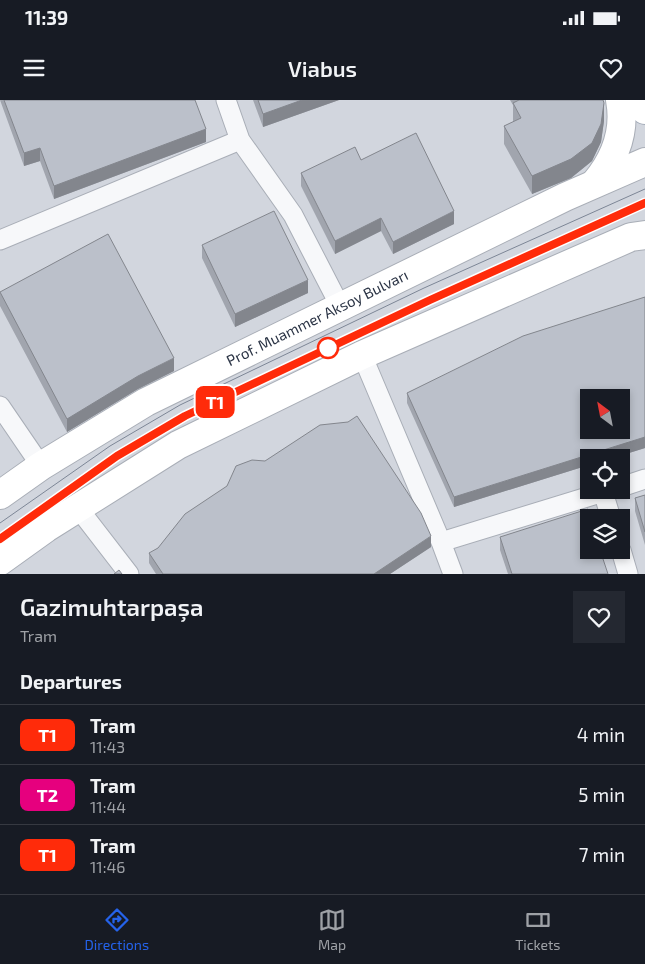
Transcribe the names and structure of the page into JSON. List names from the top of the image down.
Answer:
{
  "streets": {
    "main road": ["Prof. Muammer Aksoy Bulvarı"]
  },
  "lines": ["tram line T1"],
  "north": "top left",
  "page": {
    "status": "11:39",
    "header": "Viabus",
    "on_map": "T1",
    "heading": [
      ["Gazimuhtarpaşa", "Tram"],
      "Departures"
    ],
    "list": [
      {
        "mark": "T1",
        "name": "Tram",
        "note": "11:43",
        "value": "4 min"
      },
      {
        "mark": "T2",
        "name": "Tram",
        "note": "11:44",
        "value": "5 min"
      },
      {
        "mark": "T1",
        "name": "Tram",
        "note": "11:46",
        "value": "7 min"
      }
    ],
    "tabs": ["Directions", "Map", "Tickets"]
  }
}
